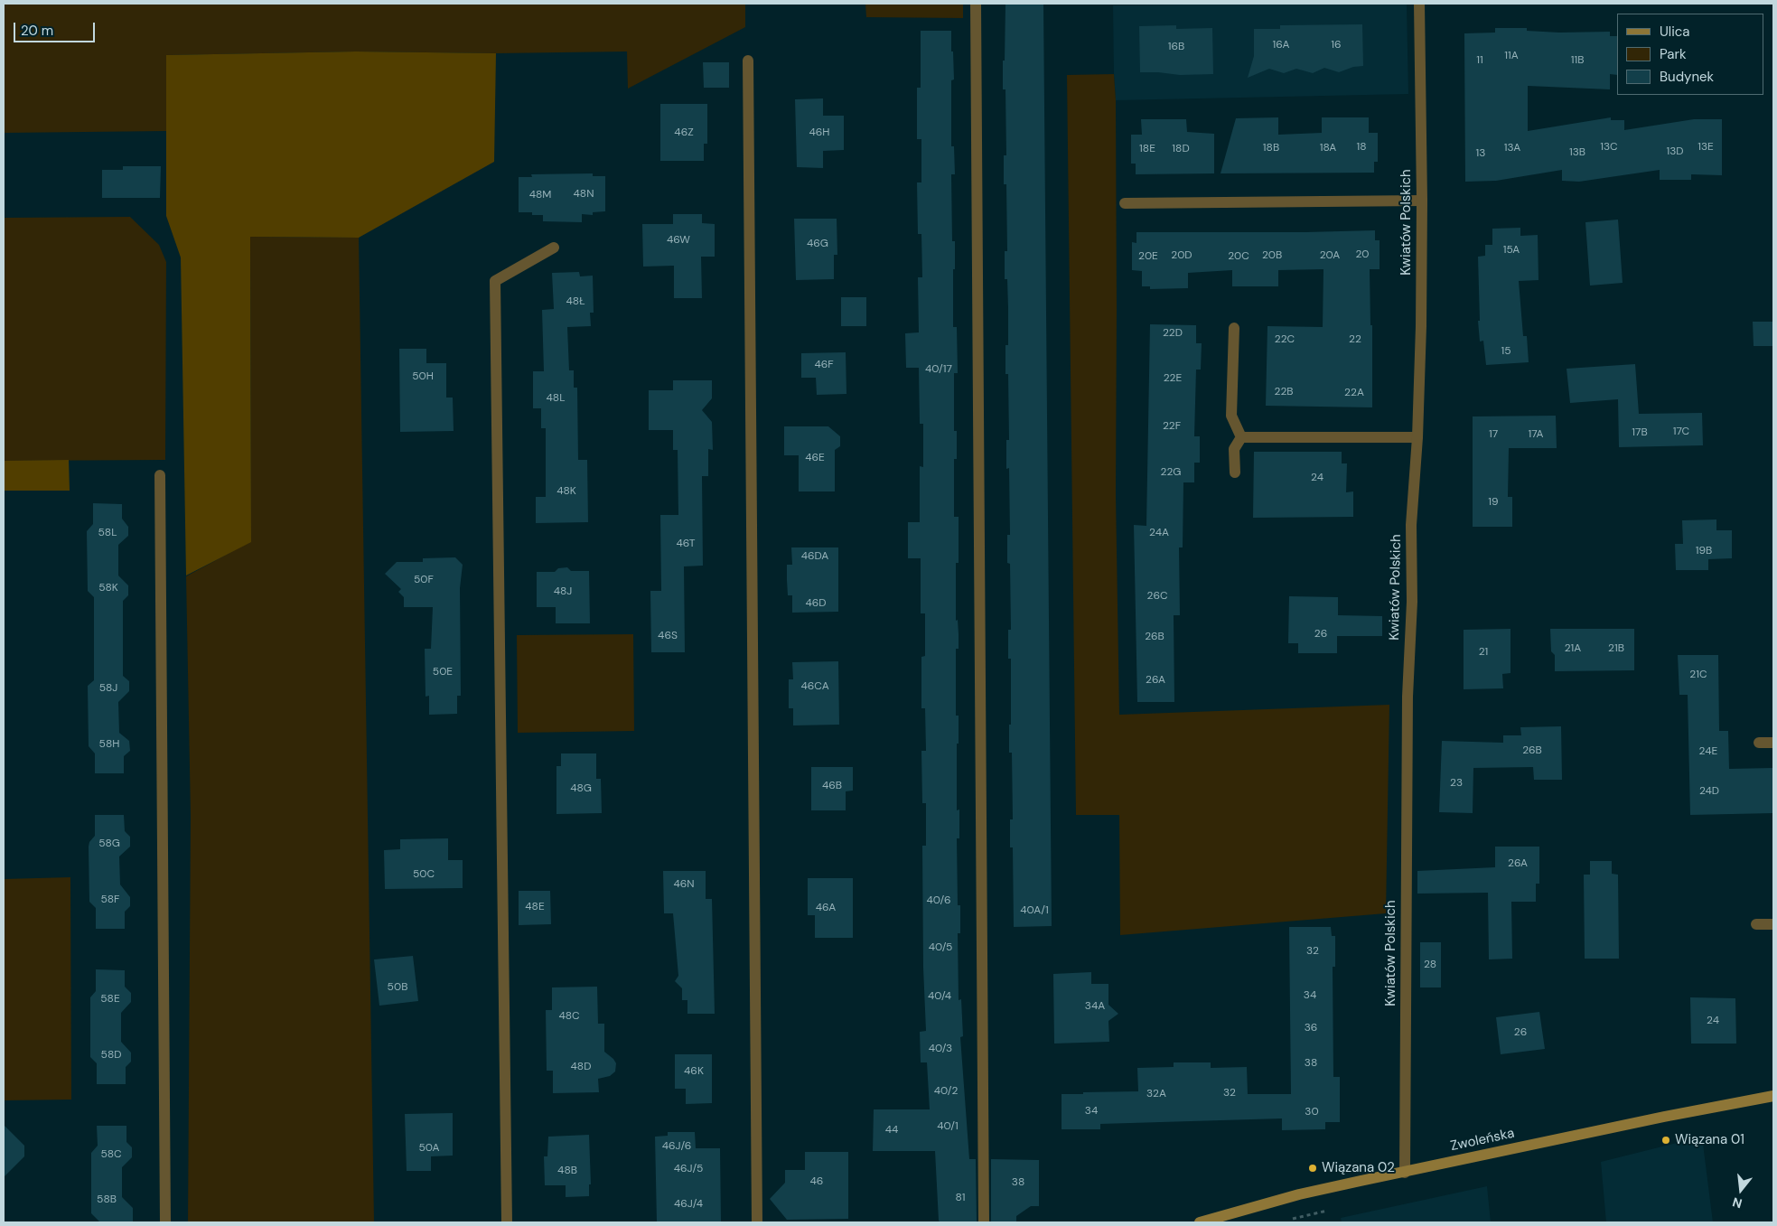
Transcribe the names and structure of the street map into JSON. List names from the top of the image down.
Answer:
{
  "streets": {
    "street": ["Kwiatów Polskich", "Zwoleńska"]
  },
  "crossings": [
    ["Kwiatów Polskich", "Zwoleńska"]
  ],
  "places": ["Wiązana 01", "Wiązana 02"],
  "house_numbers": [
    "16A",
    "16",
    "16B",
    "11A",
    "11",
    "11B",
    "46Z",
    "46H",
    "18",
    "13C",
    "13E",
    "18B",
    "18A",
    "13A",
    "18E",
    "18D",
    "13D",
    "13B",
    "13",
    "48N",
    "48M",
    "46W",
    "46G",
    "15A",
    "20",
    "20D",
    "20B",
    "20A",
    "20E",
    "20C",
    "48Ł",
    "22D",
    "22C",
    "22",
    "15",
    "46F",
    "40/17",
    "50H",
    "22E",
    "22B",
    "22A",
    "48L",
    "22F",
    "17C",
    "17B",
    "17",
    "17A",
    "46E",
    "22G",
    "24",
    "48K",
    "19",
    "58L",
    "24A",
    "46T",
    "19B",
    "46DA",
    "50F",
    "58K",
    "48J",
    "26C",
    "46D",
    "26",
    "46S",
    "26B",
    "21A",
    "21B",
    "21",
    "50E",
    "21C",
    "26A",
    "46CA",
    "58J",
    "58H",
    "26B",
    "24E",
    "23",
    "46B",
    "48G",
    "24D",
    "58G",
    "26A",
    "50C",
    "46N",
    "58F",
    "40/6",
    "48E",
    "46A",
    "40A/1",
    "40/5",
    "32",
    "28",
    "50B",
    "34",
    "40/4",
    "58E",
    "34A",
    "48C",
    "24",
    "36",
    "26",
    "40/3",
    "58D",
    "38",
    "48D",
    "46K",
    "40/2",
    "32",
    "32A",
    "34",
    "30",
    "40/1",
    "44",
    "46J/6",
    "50A",
    "58C",
    "46J/5",
    "48B",
    "46",
    "38",
    "81",
    "58B",
    "46J/4"
  ],
  "legend": ["Ulica", "Park", "Budynek"],
  "scale_bar": "20 m",
  "north": "bottom"
}
